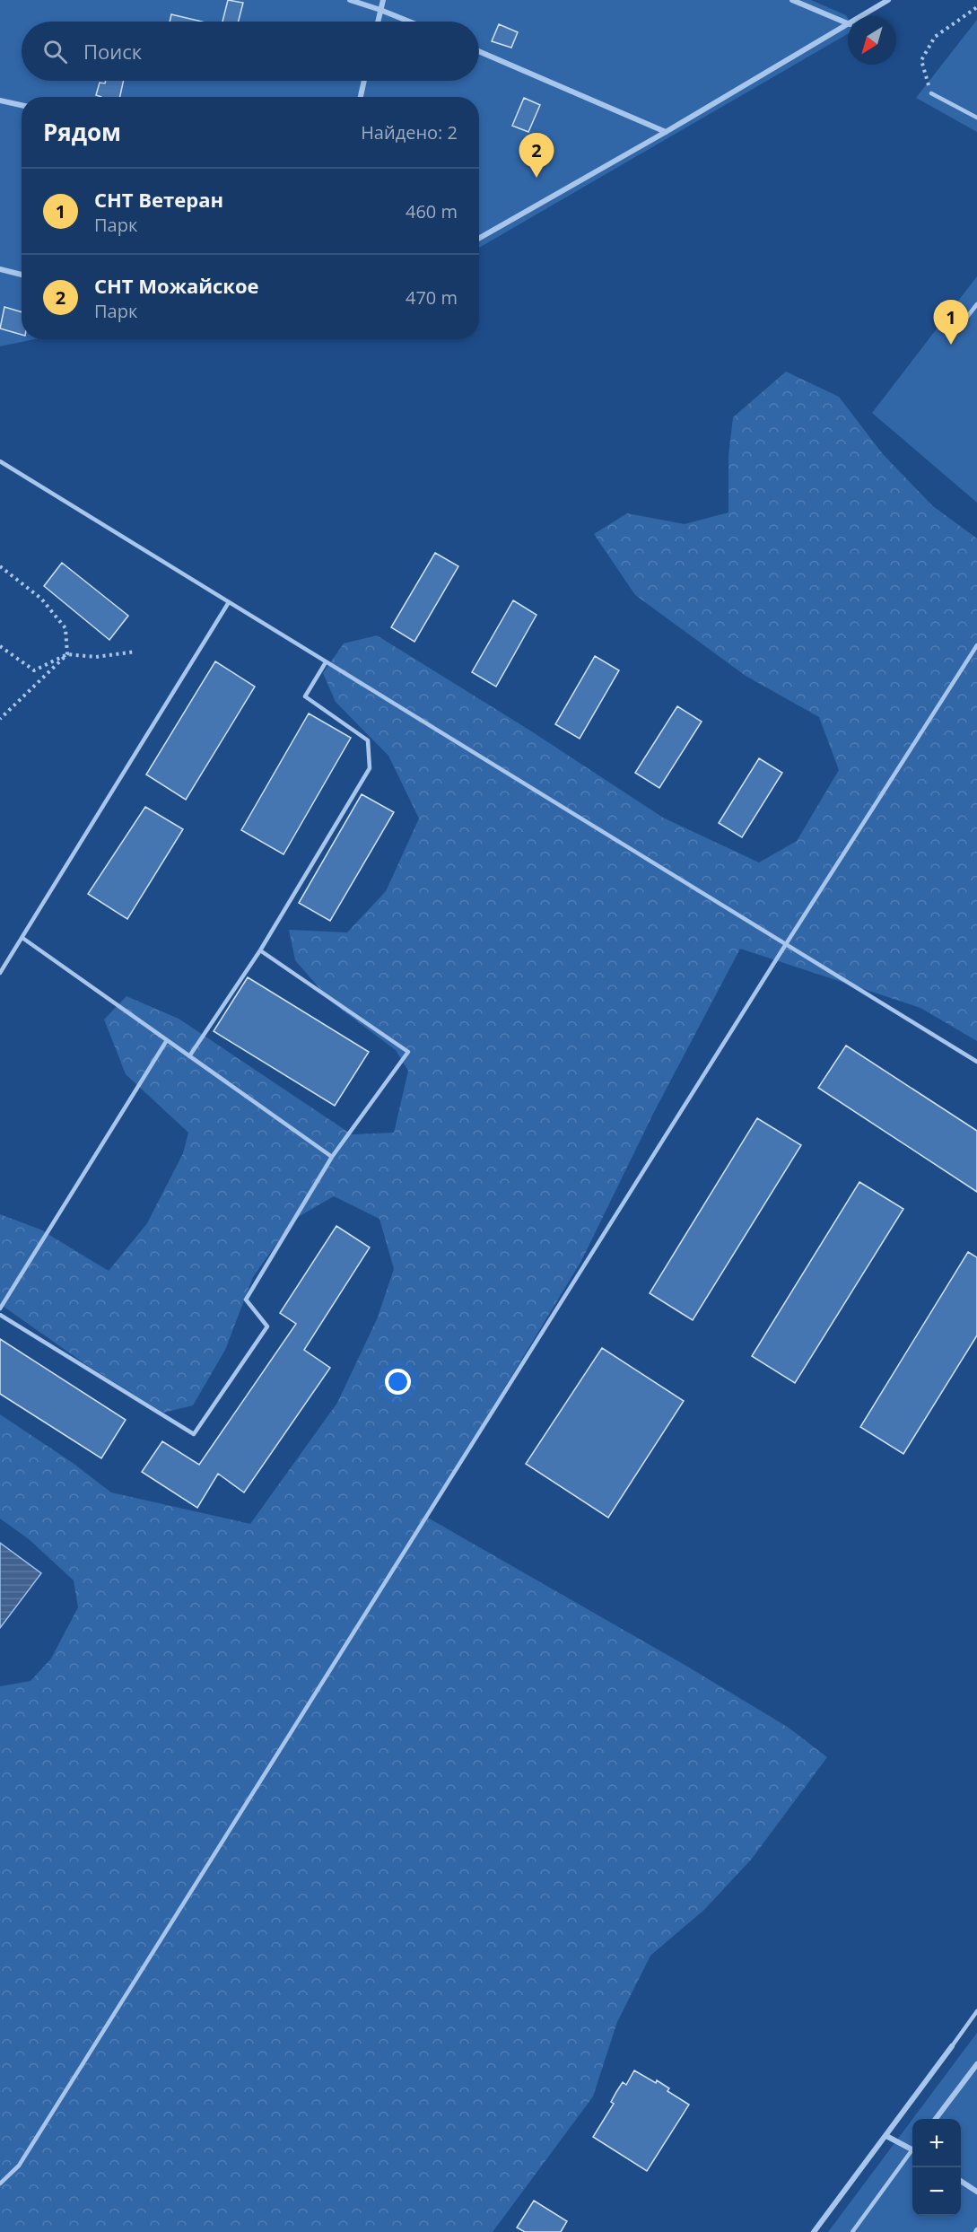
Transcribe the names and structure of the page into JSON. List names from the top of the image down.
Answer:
{
  "north": "bottom left",
  "page": {
    "search": "Поиск",
    "heading": ["Рядом", "Найдено: 2"],
    "pins": ["2", "1"],
    "list": [
      {
        "mark": "1",
        "name": "СНТ Ветеран",
        "note": "Парк",
        "value": "460 m"
      },
      {
        "mark": "2",
        "name": "СНТ Можайское",
        "note": "Парк",
        "value": "470 m"
      }
    ],
    "map_buttons": ["+", "−"]
  }
}
